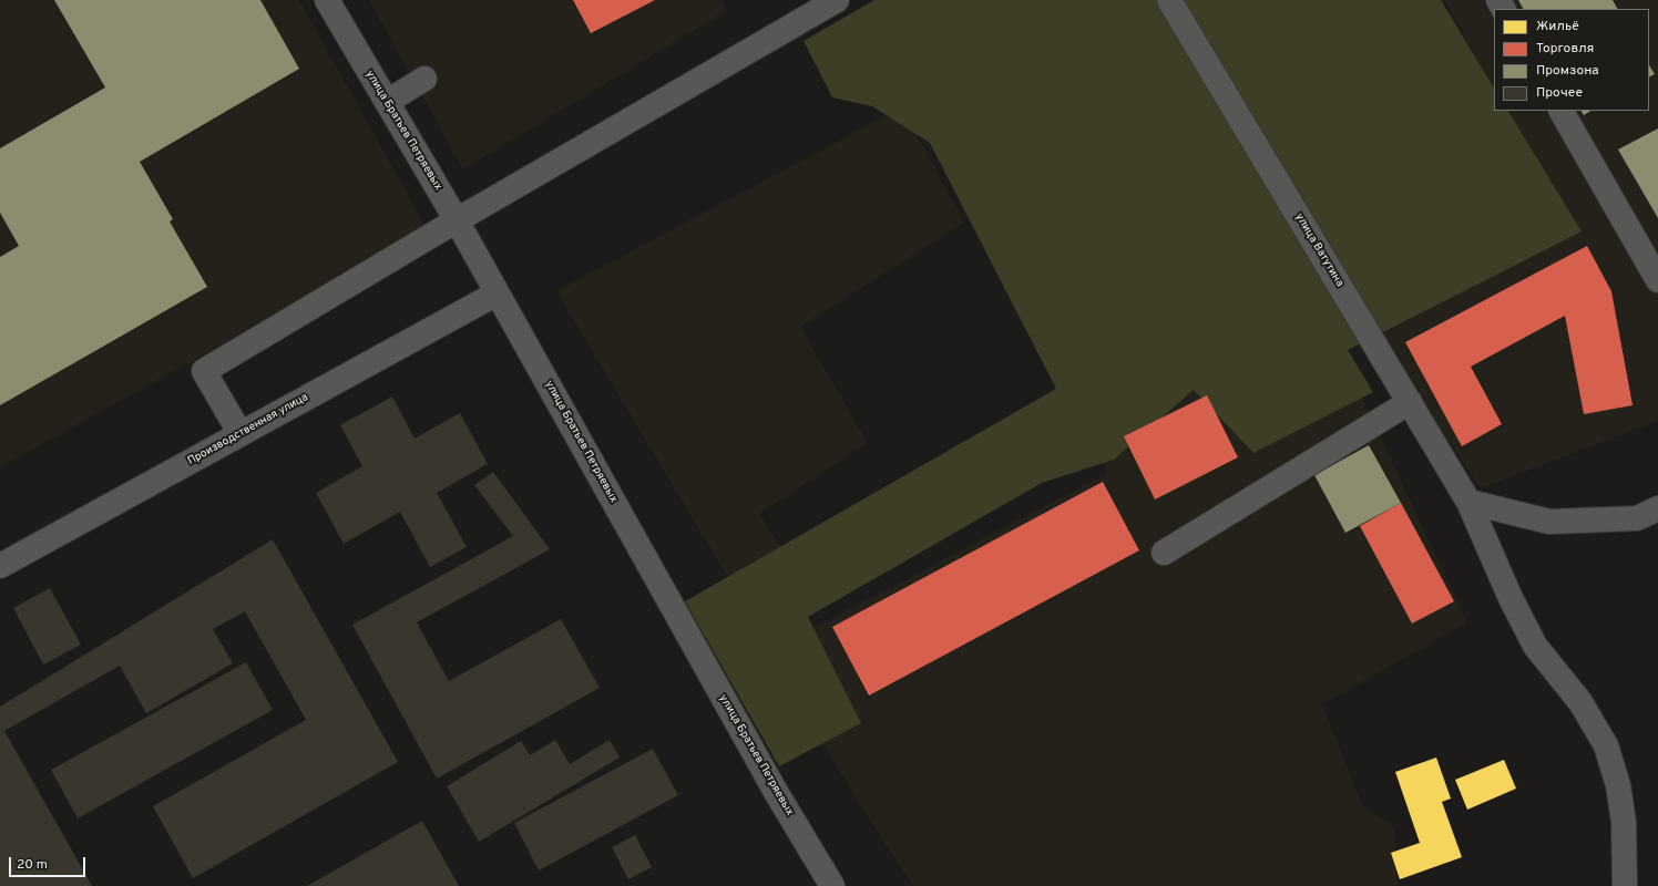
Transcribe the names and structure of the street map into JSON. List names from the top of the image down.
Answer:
{
  "streets": {
    "street": ["улица Братьев Петряевых", "улица Ватутина", "Производственная улица"]
  },
  "crossings": [
    ["улица Братьев Петряевых", "Производственная улица"]
  ],
  "legend": [
    "Жильё",
    "Торговля",
    "Промзона",
    "Прочее"
  ],
  "scale_bar": "20 m"
}
